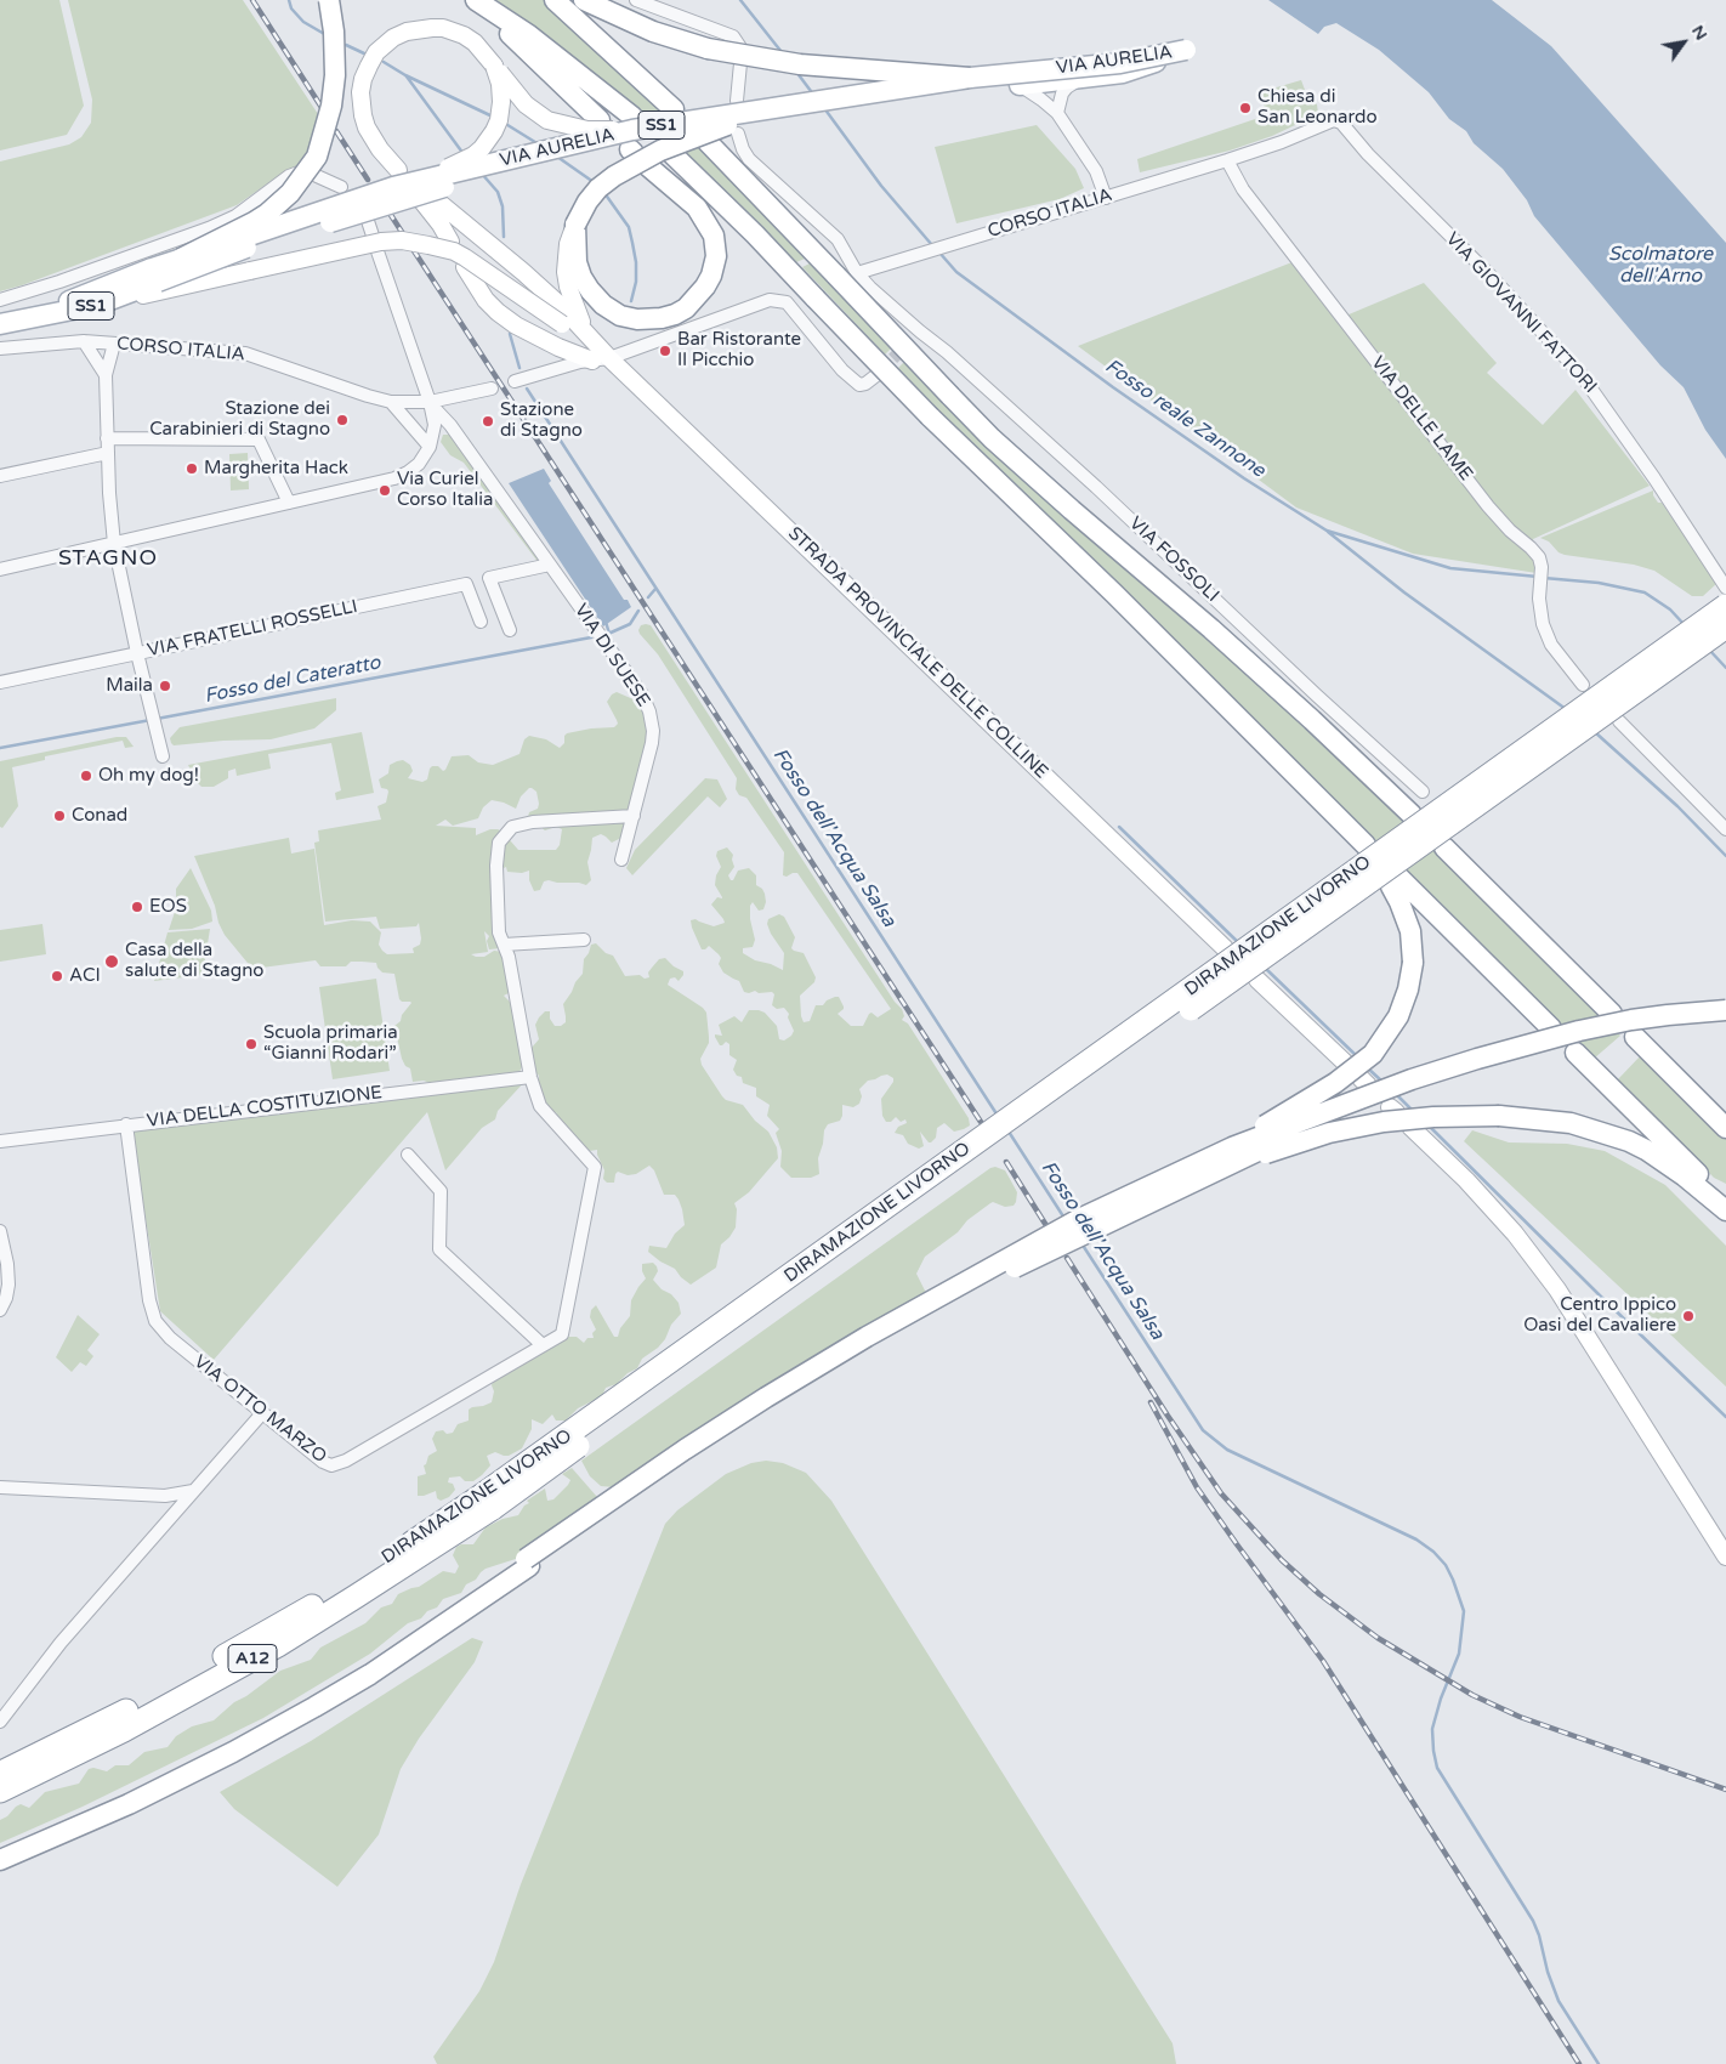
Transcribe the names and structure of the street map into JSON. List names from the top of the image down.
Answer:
{
  "streets": {
    "highway": ["DIRAMAZIONE LIVORNO", "A12"],
    "main road": ["VIA AURELIA", "SS1", "STRADA PROVINCIALE DELLE COLLINE"],
    "street": [
      "CORSO ITALIA",
      "VIA GIOVANNI FATTORI",
      "VIA DELLE LAME",
      "VIA FOSSOLI",
      "VIA FRATELLI ROSSELLI",
      "VIA DI SUESE",
      "VIA DELLA COSTITUZIONE",
      "VIA OTTO MARZO"
    ]
  },
  "crossings": [
    ["CORSO ITALIA", "VIA GIOVANNI FATTORI"],
    ["CORSO ITALIA", "VIA DELLE LAME"],
    ["CORSO ITALIA", "VIA FOSSOLI"],
    ["CORSO ITALIA", "VIA DI SUESE"],
    ["VIA DI SUESE", "VIA OTTO MARZO"],
    ["VIA DELLA COSTITUZIONE", "VIA OTTO MARZO"]
  ],
  "districts": ["STAGNO"],
  "water": [
    "Scolmatore dell'Arno",
    "Fosso reale Zannone",
    "Fosso del Cateratto",
    "Fosso dell'Acqua Salsa"
  ],
  "places": [
    "Chiesa di San Leonardo",
    "Bar Ristorante Il Picchio",
    "Stazione dei Carabinieri di Stagno",
    "Stazione di Stagno",
    "Margherita Hack",
    "Via Curiel Corso Italia",
    "Maila",
    "Oh my dog!",
    "Conad",
    "EOS",
    "Casa della salute di Stagno",
    "ACI",
    "Scuola primaria “Gianni Rodari”",
    "Centro Ippico Oasi del Cavaliere"
  ],
  "north": "top right"
}
